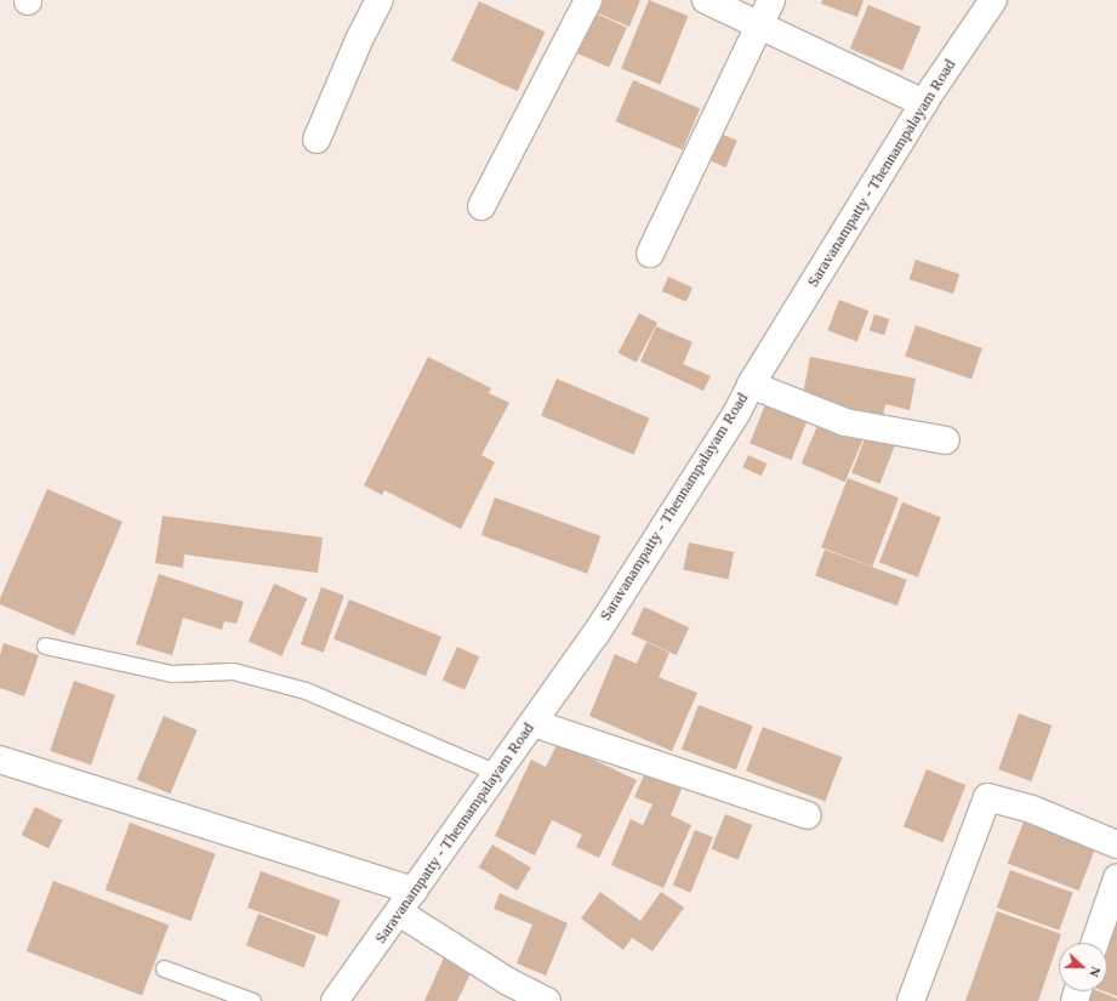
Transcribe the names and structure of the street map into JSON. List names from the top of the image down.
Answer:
{
  "streets": {
    "street": ["Saravanampatty - Thennampalayam Road"]
  },
  "north": "right"
}
